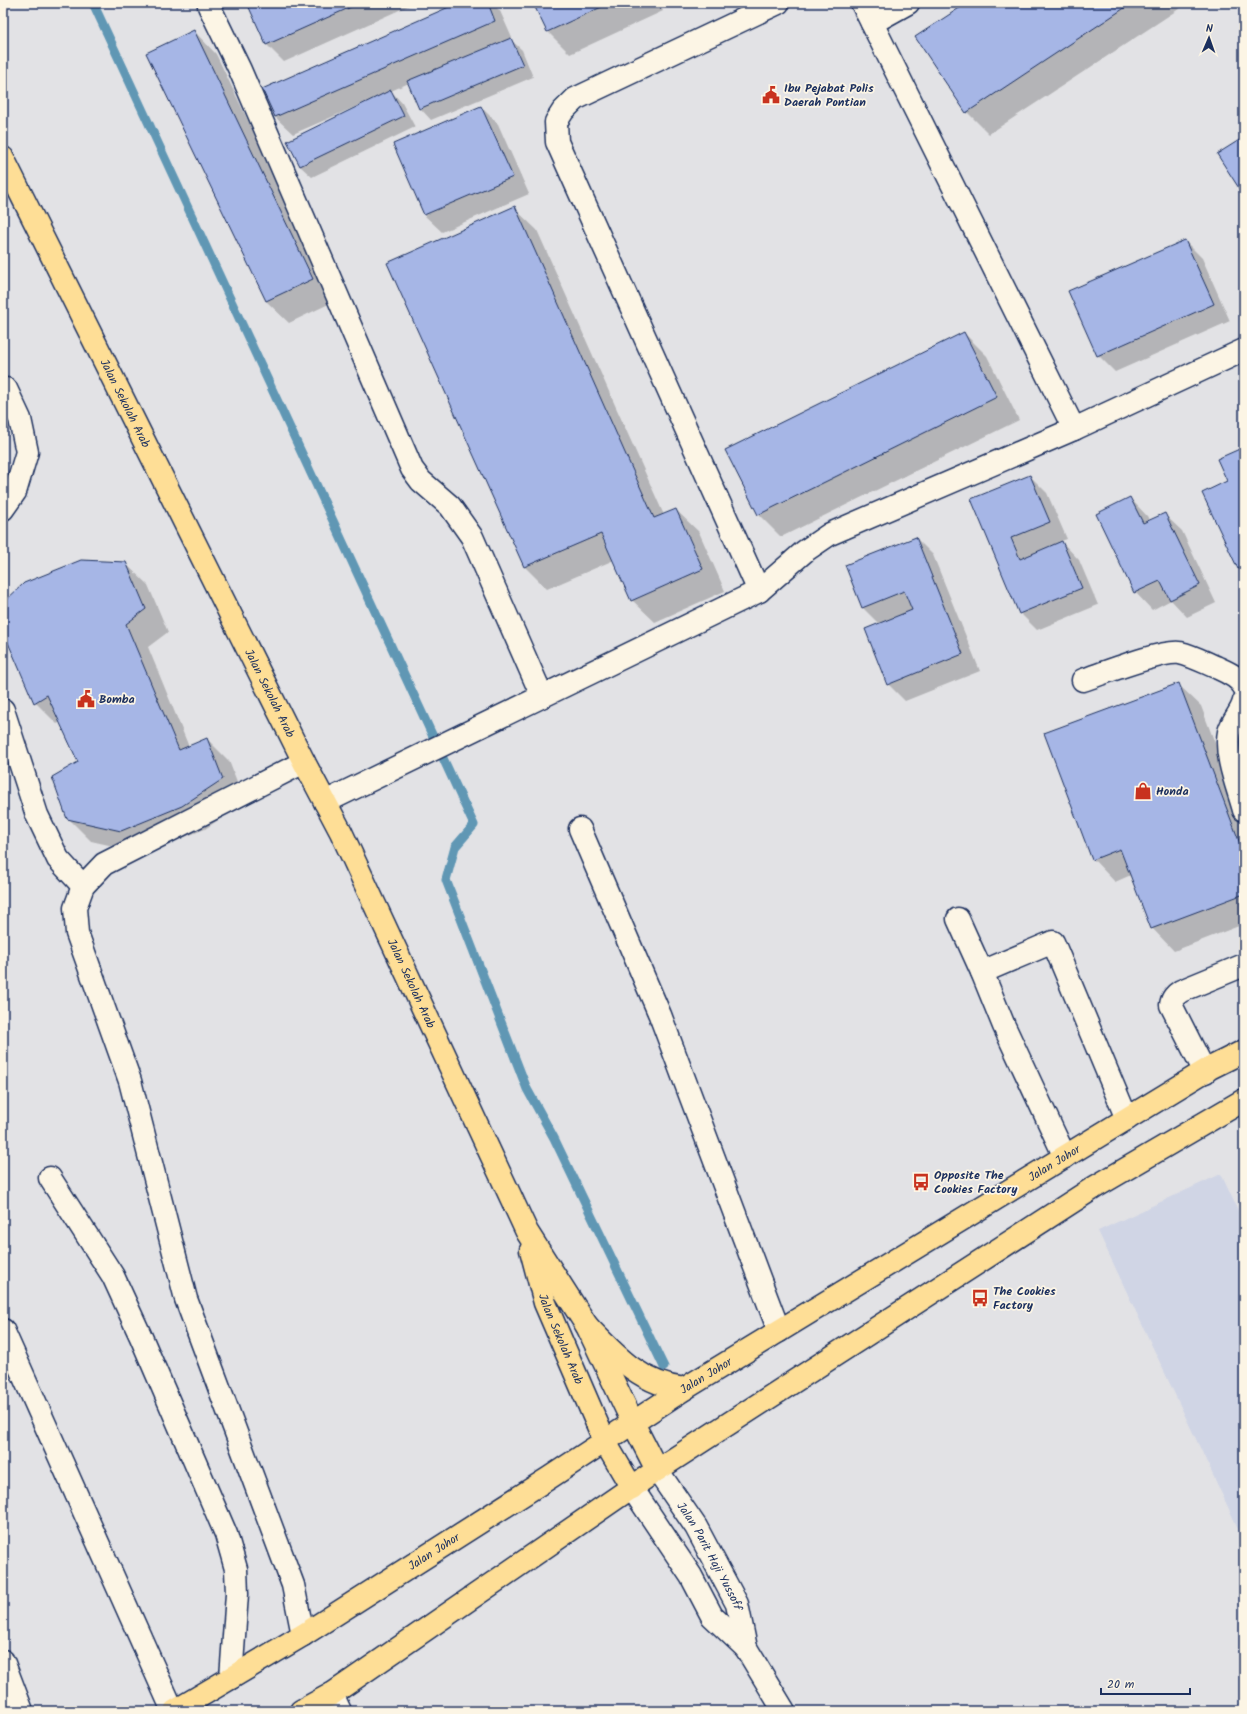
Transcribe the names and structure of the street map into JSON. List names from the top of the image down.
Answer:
{
  "streets": {
    "main road": ["Jalan Sekolah Arab", "Jalan Johor"],
    "street": ["Jalan Parit Haji Yussoff"]
  },
  "crossings": [
    ["Jalan Sekolah Arab", "Jalan Johor"],
    ["Jalan Sekolah Arab", "Jalan Parit Haji Yussoff"]
  ],
  "places": {
    "public building": ["Ibu Pejabat Polis Daerah Pontian", "Bomba"],
    "shop": ["Honda"],
    "bus stop": ["Opposite The Cookies Factory", "The Cookies Factory"]
  },
  "scale_bar": "20 m",
  "north": "top"
}
